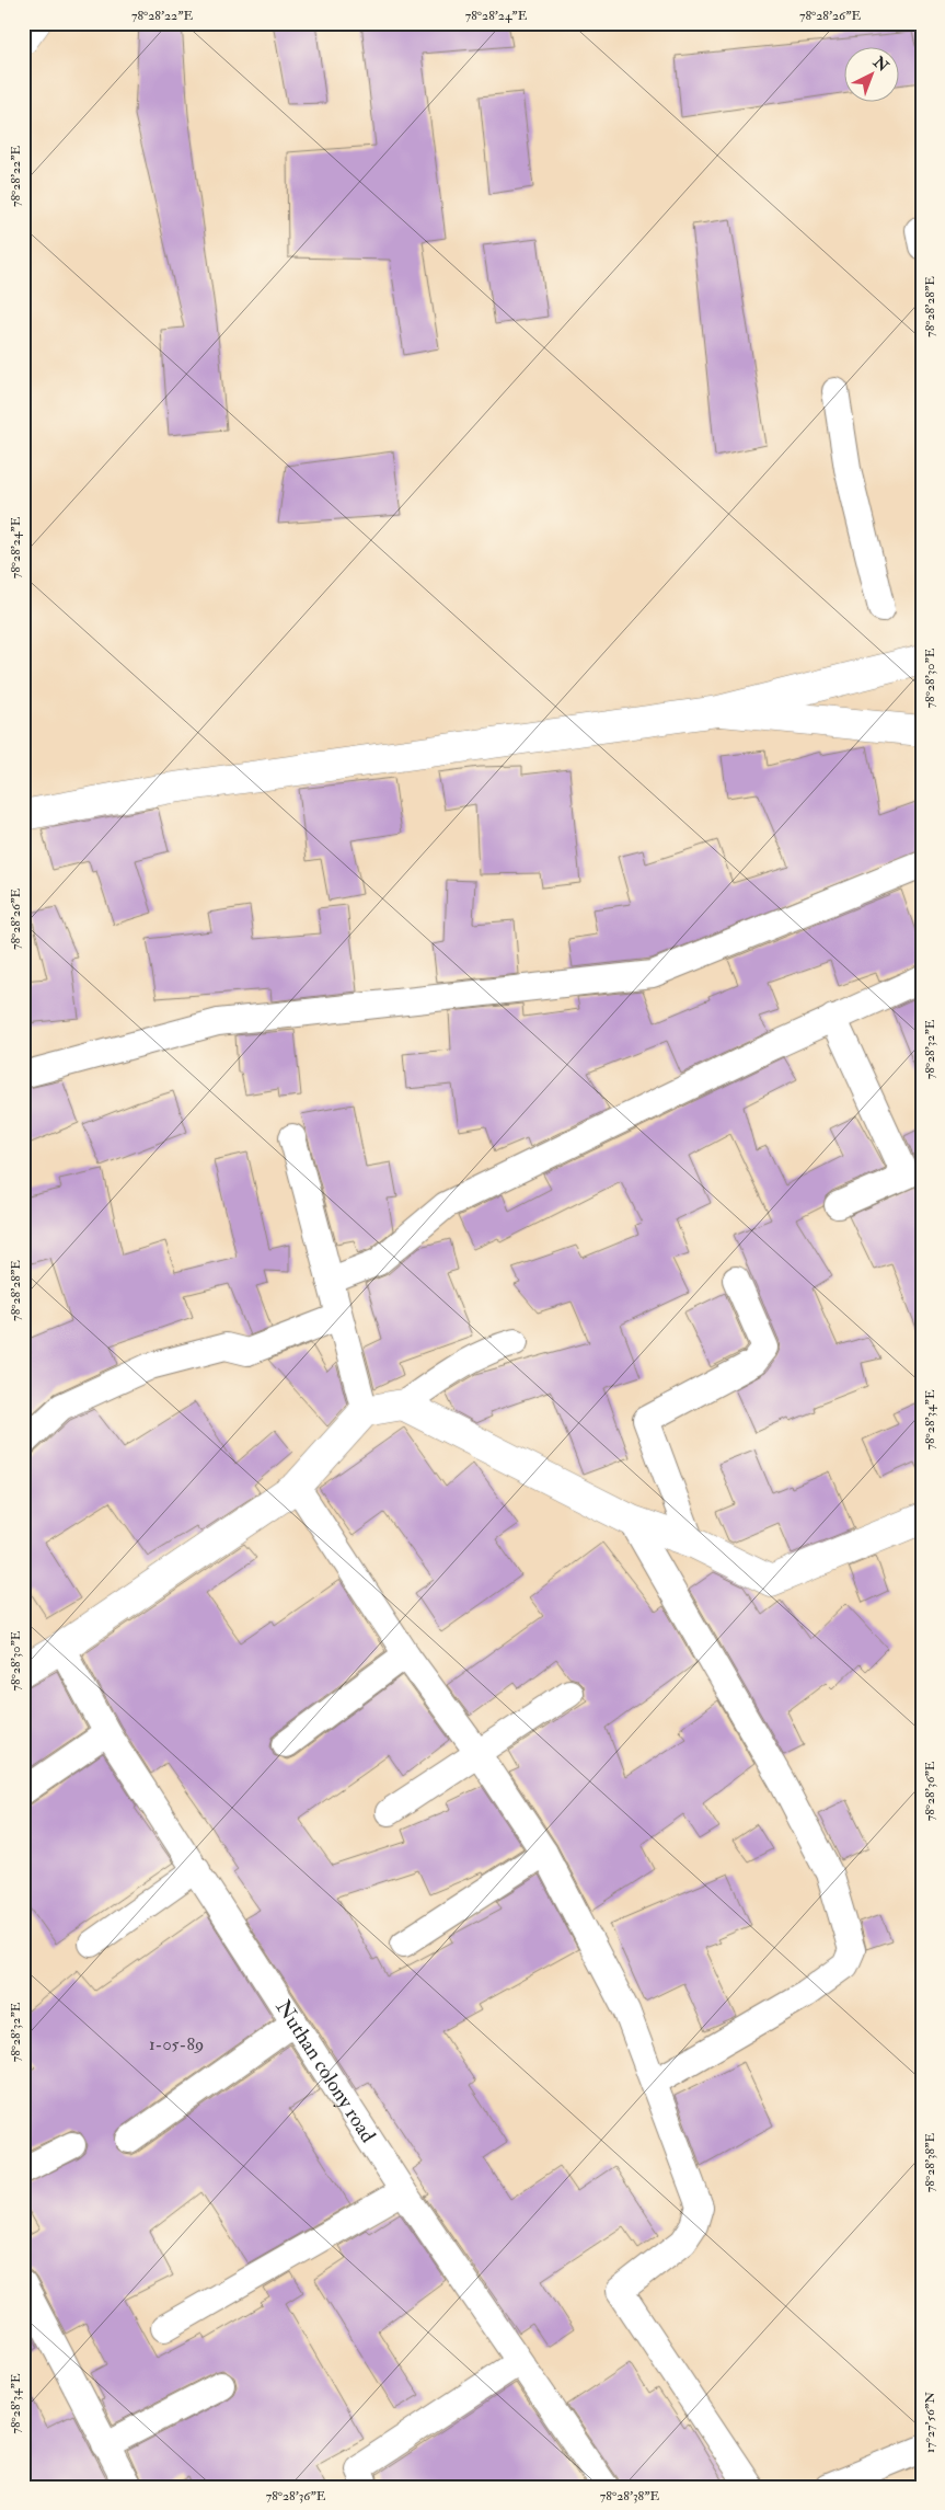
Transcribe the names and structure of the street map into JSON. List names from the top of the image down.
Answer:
{
  "streets": {
    "street": ["Nuthan colony road"]
  },
  "house_numbers": ["1-05-89"],
  "north": "top right",
  "coordinates": [
    "78°28'22\"E",
    "78°28'24\"E",
    "78°28'26\"E",
    "78°28'28\"E",
    "78°28'30\"E",
    "78°28'32\"E",
    "78°28'34\"E",
    "78°28'36\"E",
    "78°28'38\"E",
    "17°27'56\"N"
  ]
}
